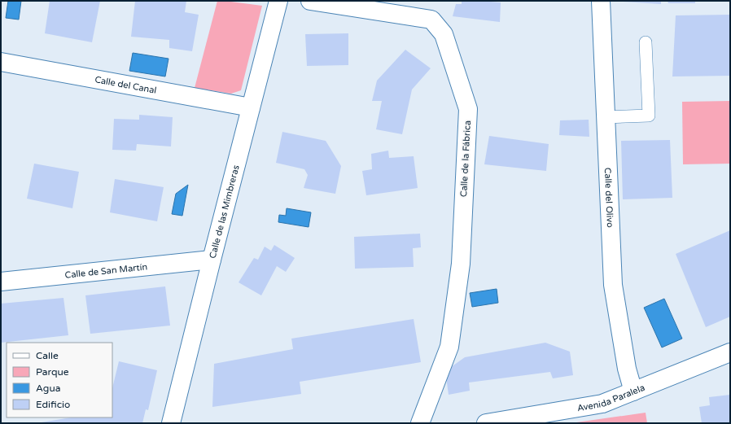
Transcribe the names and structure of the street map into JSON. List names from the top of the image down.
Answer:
{
  "streets": {
    "street": [
      "Calle del Canal",
      "Calle de la Fábrica",
      "Calle del Olivo",
      "Calle de las Mimbreras",
      "Calle de San Martín",
      "Avenida Paralela"
    ]
  },
  "crossings": [
    ["Calle del Canal", "Calle de las Mimbreras"],
    ["Calle del Olivo", "Avenida Paralela"],
    ["Calle de las Mimbreras", "Calle de San Martín"]
  ],
  "legend": [
    "Calle",
    "Parque",
    "Agua",
    "Edificio"
  ]
}
